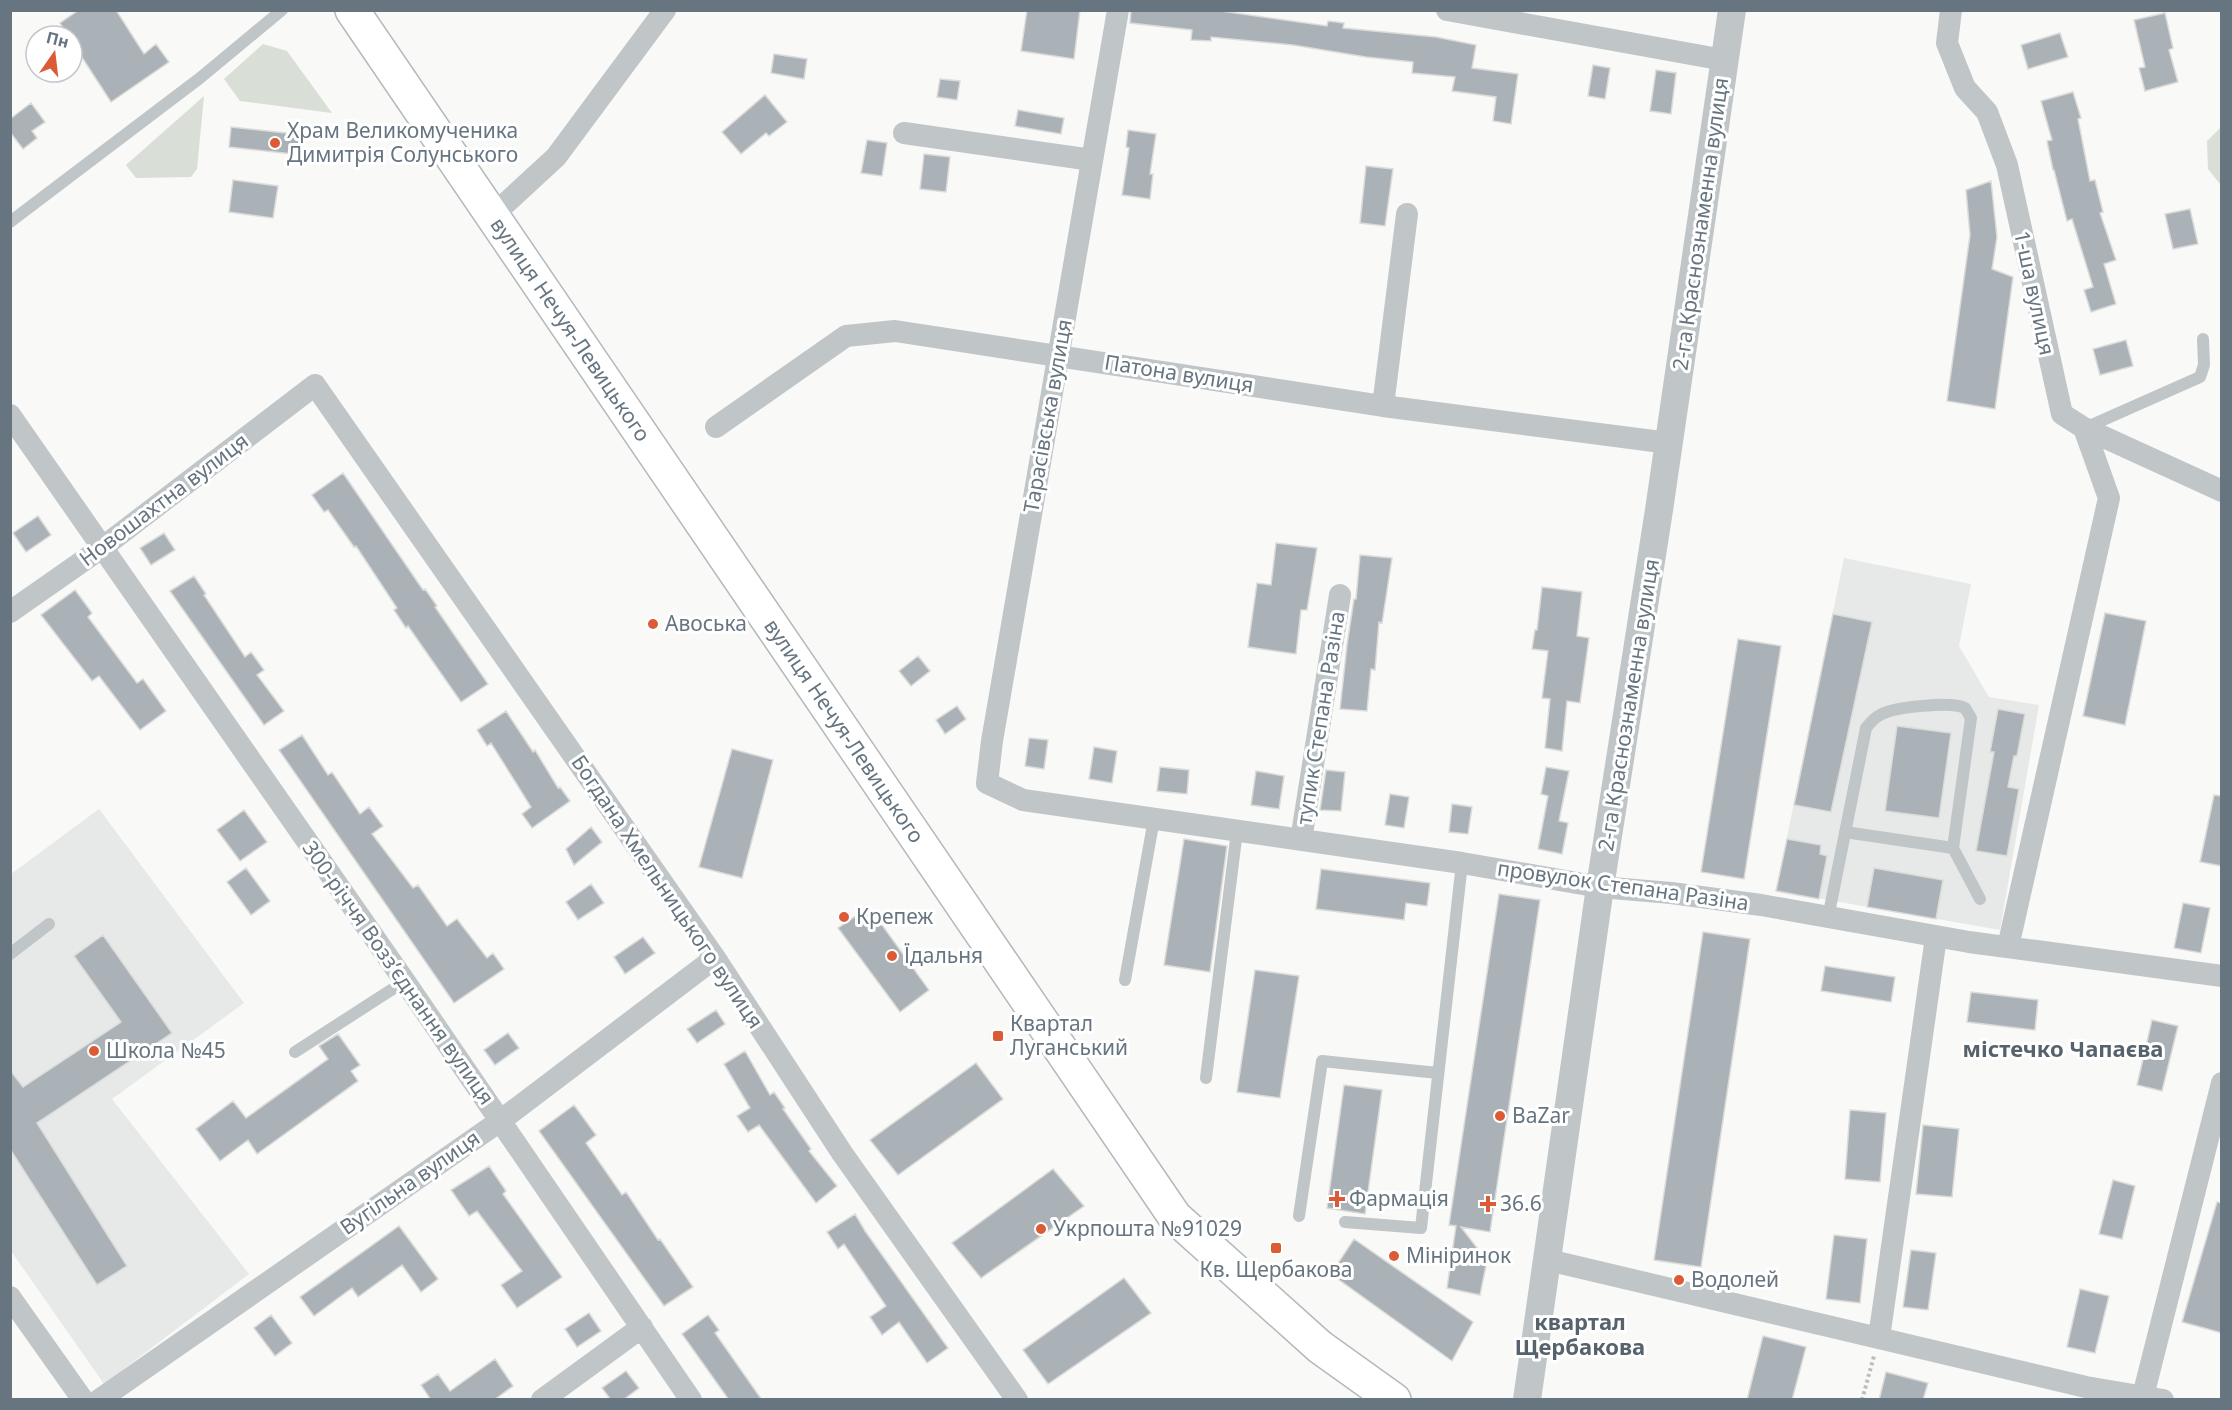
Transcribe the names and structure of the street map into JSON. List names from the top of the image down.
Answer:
{
  "streets": {
    "main road": ["вулиця Нечуя-Левицького"],
    "street": [
      "2-га Краснознаменна вулиця",
      "1-ша вулиця",
      "Патона вулиця",
      "Тарасівська вулиця",
      "Новошахтна вулиця",
      "тупик Степана Разіна",
      "провулок Степана Разіна",
      "Богдана Хмельницького вулиця",
      "300-річчя Возз’єднання вулиця",
      "Вугільна вулиця"
    ]
  },
  "crossings": [
    ["2-га Краснознаменна вулиця", "Патона вулиця"],
    ["2-га Краснознаменна вулиця", "провулок Степана Разіна"],
    ["Патона вулиця", "Тарасівська вулиця"],
    ["Тарасівська вулиця", "провулок Степана Разіна"],
    ["Новошахтна вулиця", "Богдана Хмельницького вулиця"],
    ["Новошахтна вулиця", "300-річчя Возз’єднання вулиця"],
    ["тупик Степана Разіна", "провулок Степана Разіна"],
    ["Богдана Хмельницького вулиця", "Вугільна вулиця"],
    ["300-річчя Возз’єднання вулиця", "Вугільна вулиця"]
  ],
  "districts": ["містечко Чапаєва", "квартал Щербакова"],
  "places": {
    "other": [
      "Храм Великомученика Димитрія Солунського",
      "Авоська",
      "Крепеж",
      "Їдальня",
      "Школа №45",
      "BaZar",
      "Укрпошта №91029",
      "Мініринок",
      "Водолей"
    ],
    "transit": ["Квартал Луганський", "Кв. Щербакова"],
    "health": ["Фармація", "36.6"]
  },
  "north": "top"
}
